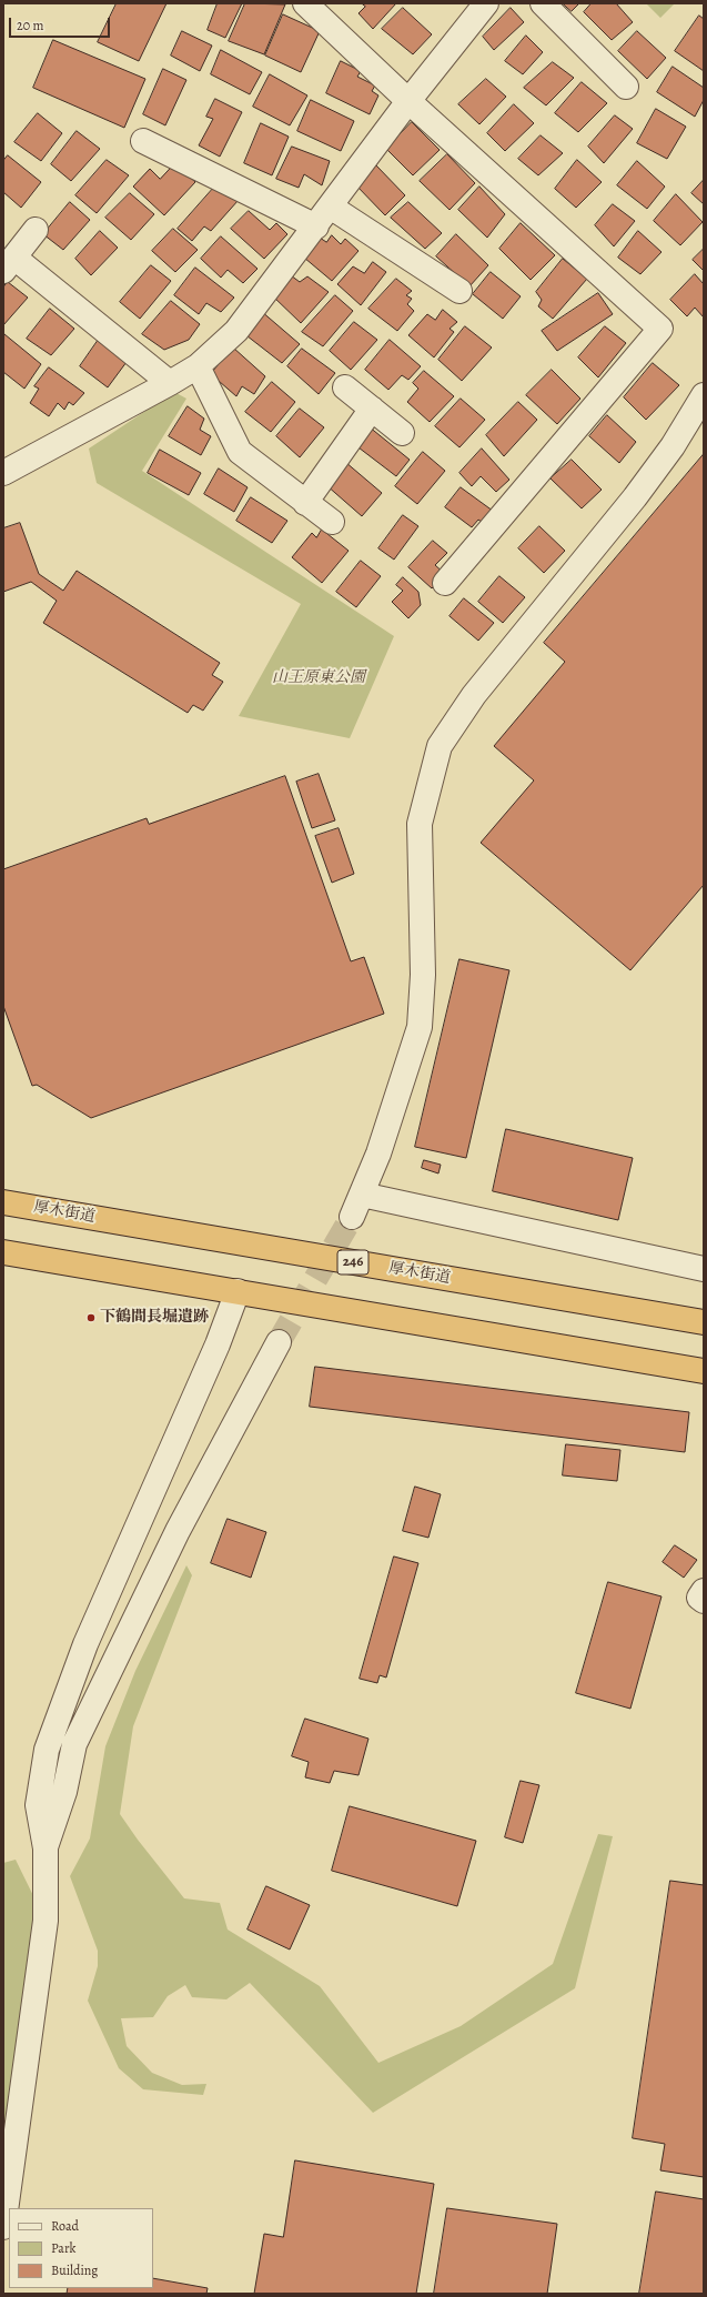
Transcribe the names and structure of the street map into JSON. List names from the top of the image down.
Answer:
{
  "streets": {
    "highway": ["厚木街道", "246"]
  },
  "parks": ["山王原東公園"],
  "places": ["下鶴間長堀遺跡"],
  "legend": ["Road", "Park", "Building"],
  "scale_bar": "20 m"
}
